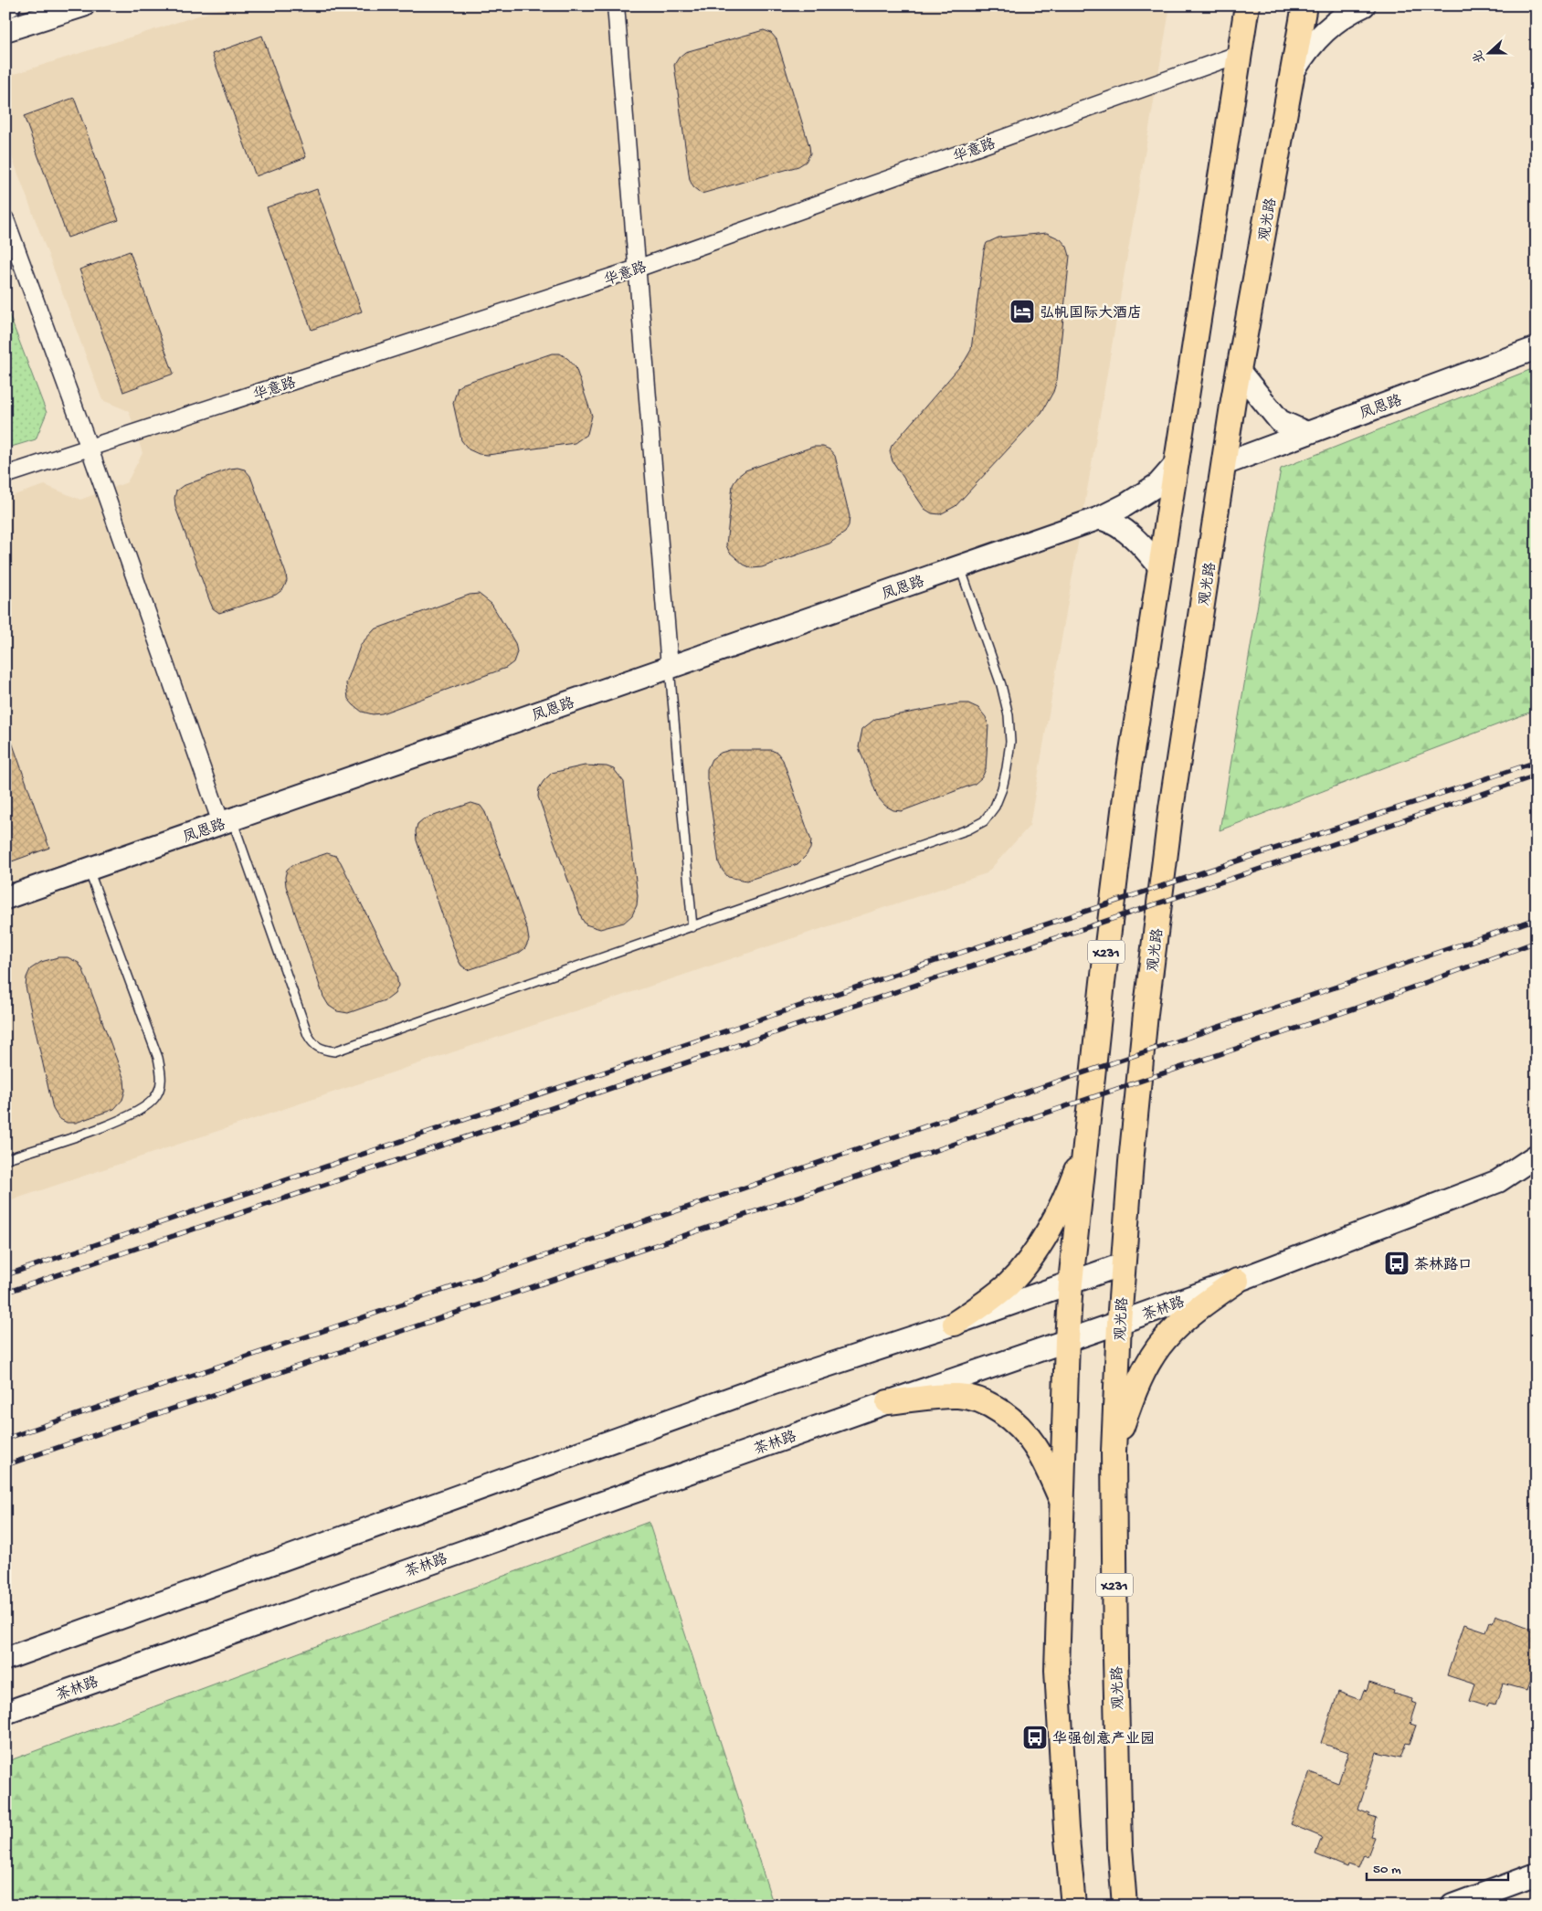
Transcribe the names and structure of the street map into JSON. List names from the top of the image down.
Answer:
{
  "streets": {
    "main road": ["观光路", "X231"],
    "street": ["华意路", "凤恩路", "茶林路"]
  },
  "crossings": [
    ["华意路", "X231"],
    ["观光路", "凤恩路"],
    ["观光路", "茶林路"],
    ["凤恩路", "X231"],
    ["X231", "茶林路"]
  ],
  "places": {
    "hotel": ["弘帆国际大酒店"],
    "bus stop": ["茶林路口", "华强创意产业园"]
  },
  "scale_bar": "50 m",
  "north": "left"
}
